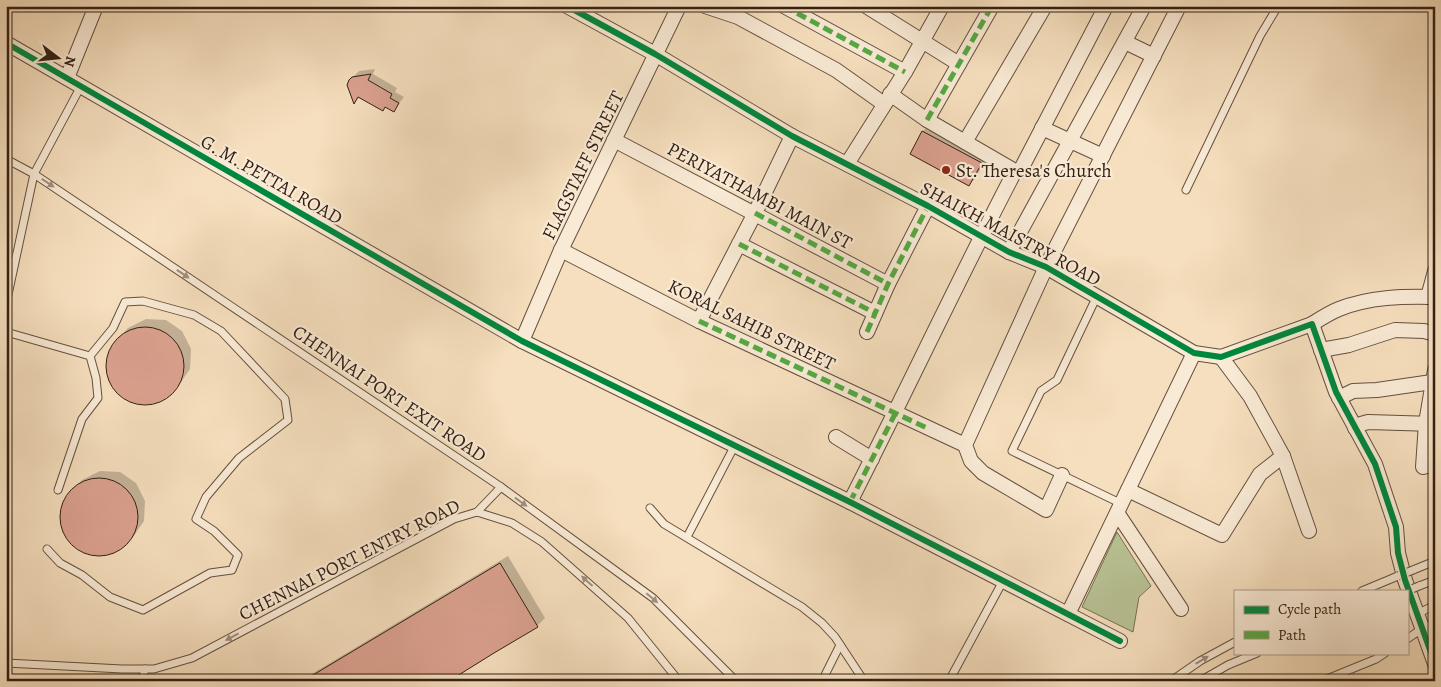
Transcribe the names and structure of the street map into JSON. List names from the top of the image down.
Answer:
{
  "streets": {
    "street": [
      "FLAGSTAFF STREET",
      "G. M. PETTAI ROAD",
      "PERIYATHAMBI MAIN ST",
      "SHAIKH MAISTRY ROAD",
      "KORAL SAHIB STREET"
    ],
    "lane": ["CHENNAI PORT EXIT ROAD", "CHENNAI PORT ENTRY ROAD"]
  },
  "crossings": [
    ["FLAGSTAFF STREET", "G. M. PETTAI ROAD"],
    ["FLAGSTAFF STREET", "PERIYATHAMBI MAIN ST"],
    ["FLAGSTAFF STREET", "SHAIKH MAISTRY ROAD"],
    ["FLAGSTAFF STREET", "KORAL SAHIB STREET"]
  ],
  "one_way": ["CHENNAI PORT EXIT ROAD", "CHENNAI PORT ENTRY ROAD"],
  "places": ["St. Theresa's Church"],
  "legend": ["Cycle path", "Path"],
  "north": "right"
}
